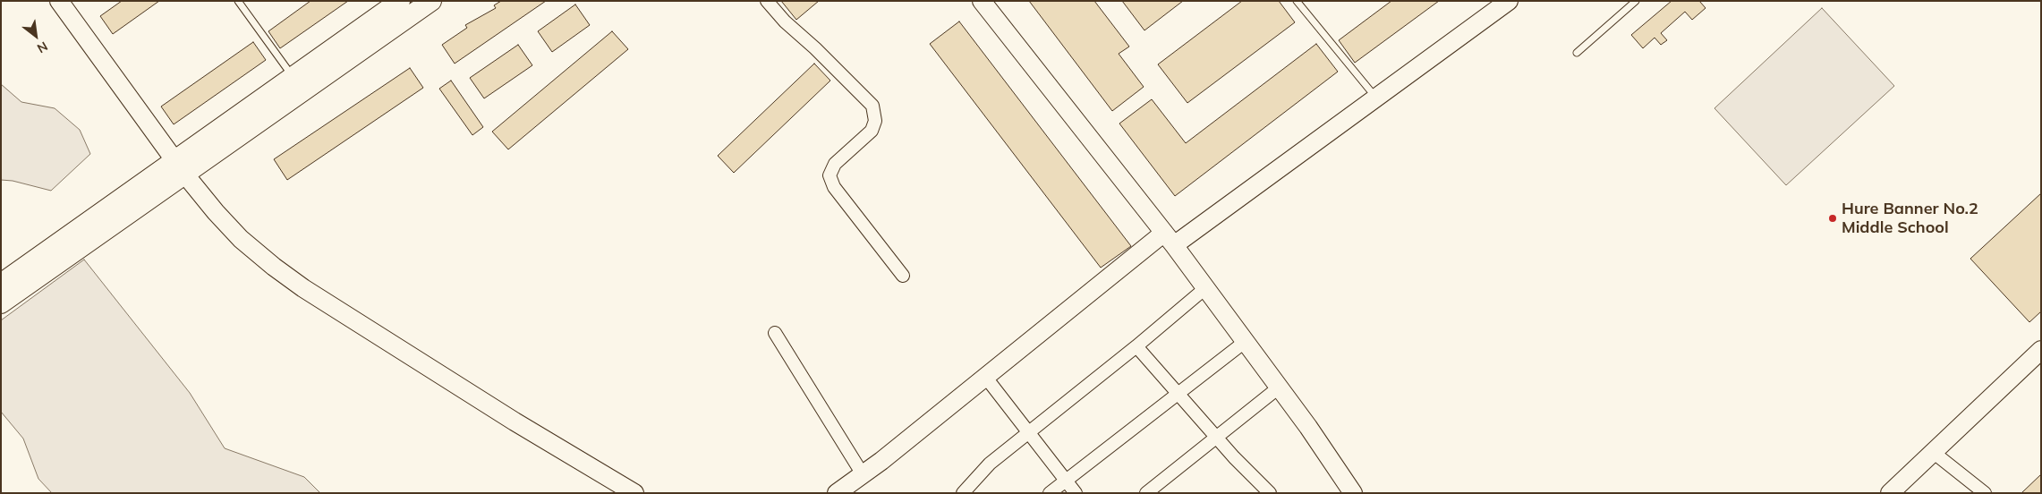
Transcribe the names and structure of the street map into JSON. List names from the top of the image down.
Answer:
{
  "places": ["Hure Banner No.2 Middle School"],
  "north": "bottom right"
}
